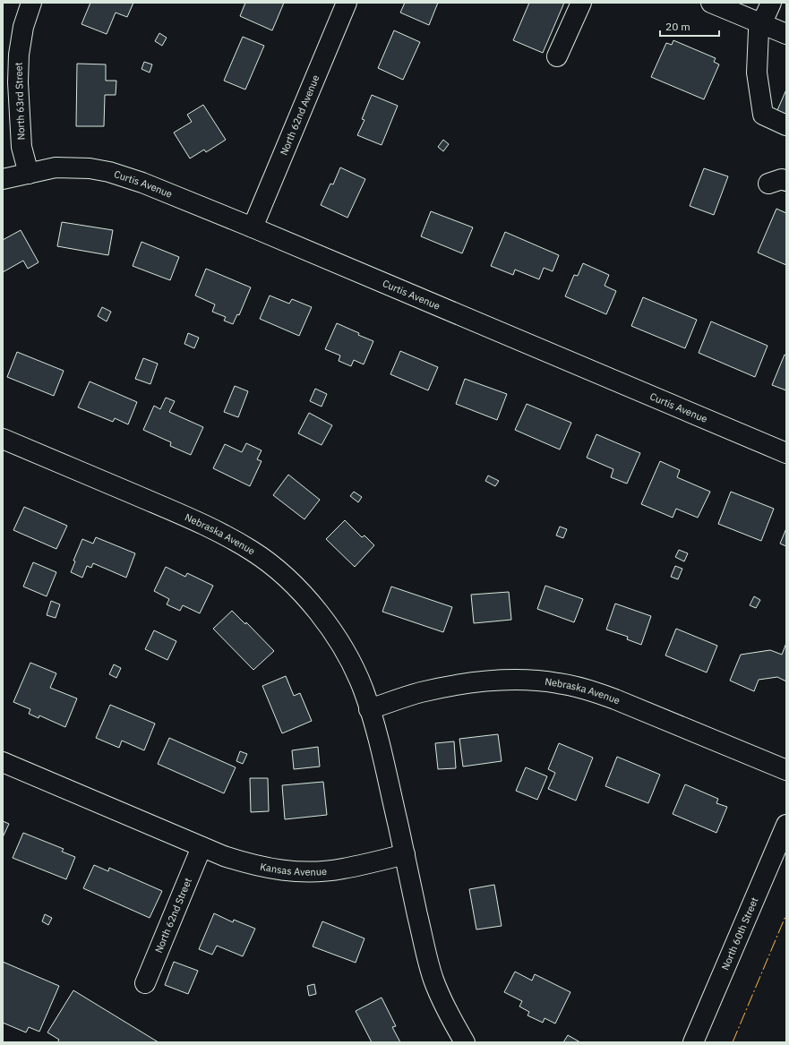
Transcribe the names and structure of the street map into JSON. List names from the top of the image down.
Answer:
{
  "streets": {
    "street": [
      "North 63rd Street",
      "North 62nd Avenue",
      "Curtis Avenue",
      "Nebraska Avenue",
      "Kansas Avenue",
      "North 62nd Street",
      "North 60th Street"
    ]
  },
  "crossings": [
    ["North 63rd Street", "Curtis Avenue"],
    ["North 62nd Avenue", "Curtis Avenue"],
    ["Nebraska Avenue", "Kansas Avenue"],
    ["Kansas Avenue", "North 62nd Street"]
  ],
  "scale_bar": "20 m"
}
